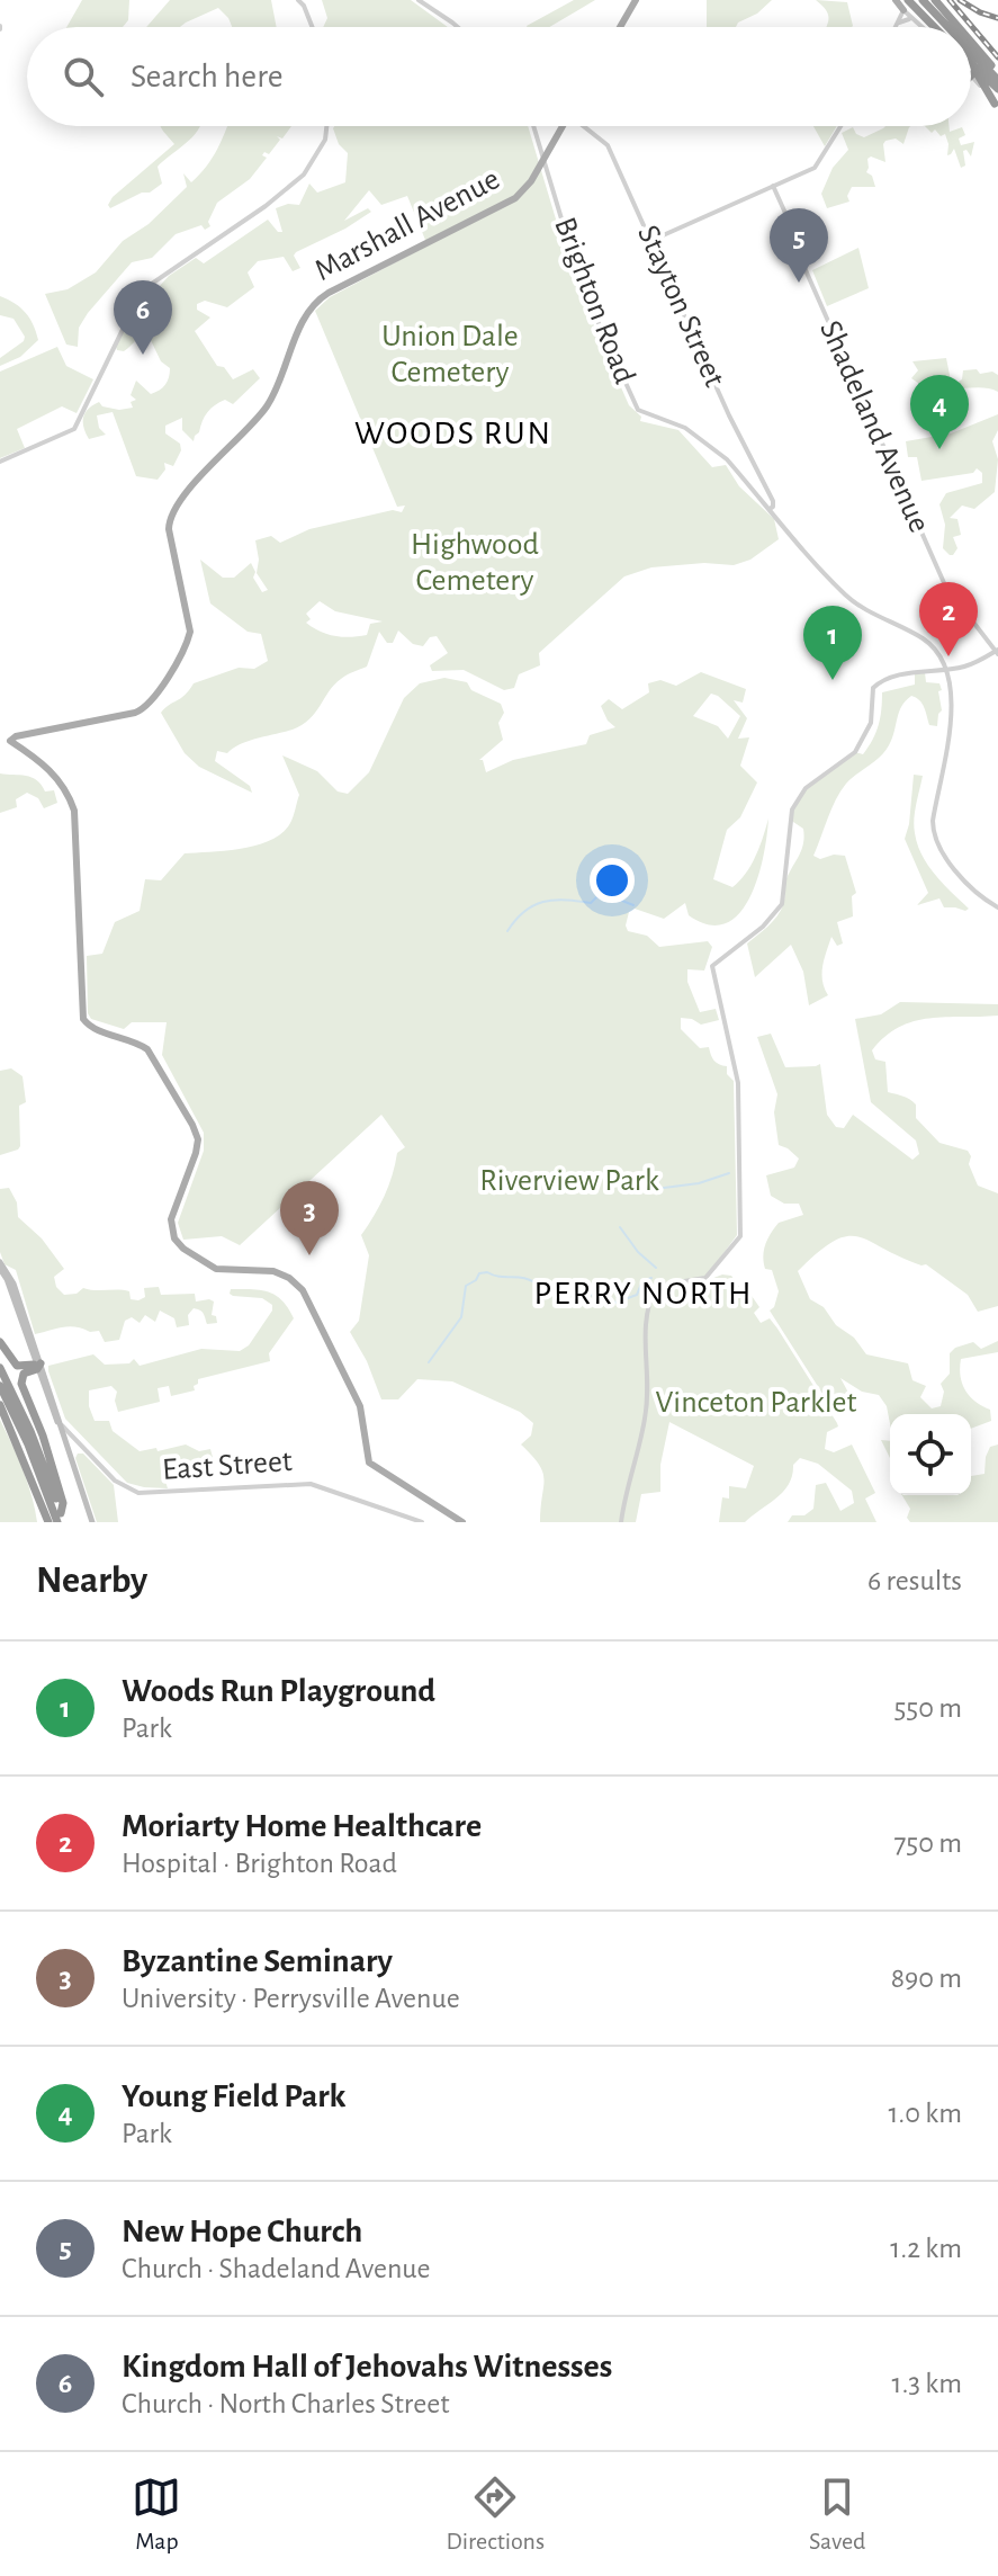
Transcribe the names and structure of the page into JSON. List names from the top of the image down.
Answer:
{
  "streets": {
    "main road": ["Marshall Avenue", "East Street"],
    "street": ["Brighton Road", "Stayton Street", "Shadeland Avenue"]
  },
  "crossings": [
    ["Marshall Avenue", "Brighton Road"],
    ["Brighton Road", "Stayton Street"]
  ],
  "districts": ["WOODS RUN", "PERRY NORTH"],
  "parks": [
    "Union Dale Cemetery",
    "Highwood Cemetery",
    "Riverview Park",
    "Vinceton Parklet"
  ],
  "page": {
    "search": "Search here",
    "pins": [
      "5",
      "6",
      "4",
      "2",
      "1",
      "3"
    ],
    "heading": ["Nearby", "6 results"],
    "list": [
      {
        "mark": "1",
        "name": "Woods Run Playground",
        "note": "Park",
        "value": "550 m"
      },
      {
        "mark": "2",
        "name": "Moriarty Home Healthcare",
        "note": "Hospital · Brighton Road",
        "value": "750 m"
      },
      {
        "mark": "3",
        "name": "Byzantine Seminary",
        "note": "University · Perrysville Avenue",
        "value": "890 m"
      },
      {
        "mark": "4",
        "name": "Young Field Park",
        "note": "Park",
        "value": "1.0 km"
      },
      {
        "mark": "5",
        "name": "New Hope Church",
        "note": "Church · Shadeland Avenue",
        "value": "1.2 km"
      },
      {
        "mark": "6",
        "name": "Kingdom Hall of Jehovahs Witnesses",
        "note": "Church · North Charles Street",
        "value": "1.3 km"
      }
    ],
    "nav": ["Map", "Directions", "Saved"]
  }
}
